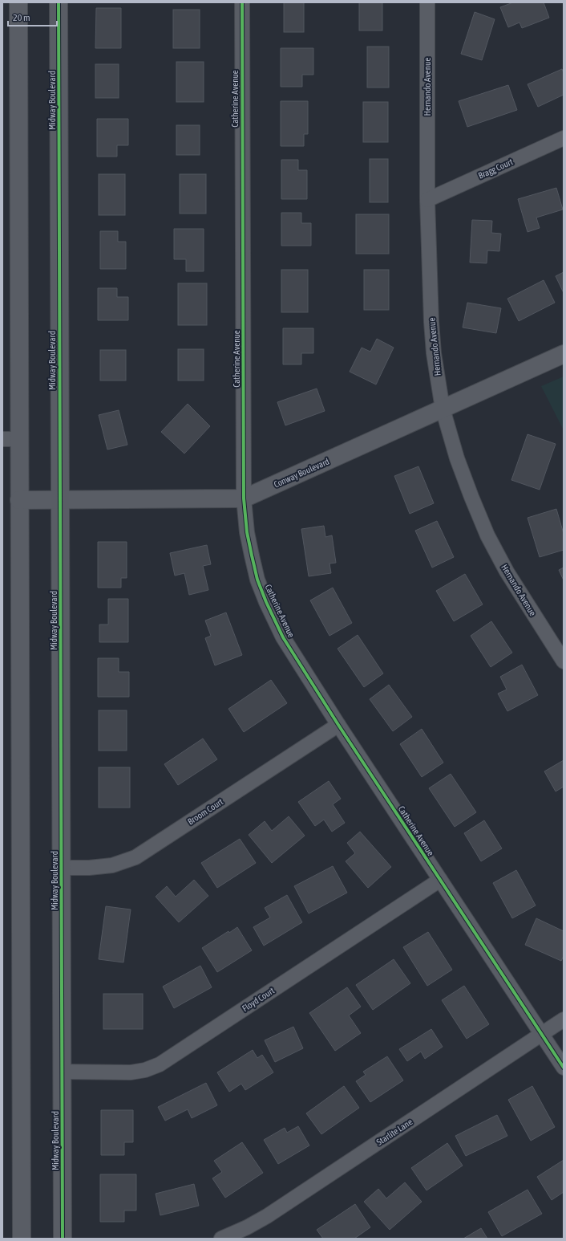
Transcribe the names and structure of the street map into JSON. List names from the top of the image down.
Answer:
{
  "streets": {
    "street": [
      "Hernando Avenue",
      "Catherine Avenue",
      "Midway Boulevard",
      "Bragg Court",
      "Conway Boulevard",
      "Broom Court",
      "Floyd Court",
      "Starlite Lane"
    ]
  },
  "crossings": [
    ["Hernando Avenue", "Bragg Court"],
    ["Hernando Avenue", "Conway Boulevard"],
    ["Catherine Avenue", "Conway Boulevard"],
    ["Catherine Avenue", "Broom Court"],
    ["Catherine Avenue", "Floyd Court"],
    ["Catherine Avenue", "Starlite Lane"],
    ["Midway Boulevard", "Conway Boulevard"],
    ["Midway Boulevard", "Broom Court"],
    ["Midway Boulevard", "Floyd Court"]
  ],
  "scale_bar": "20 m"
}
